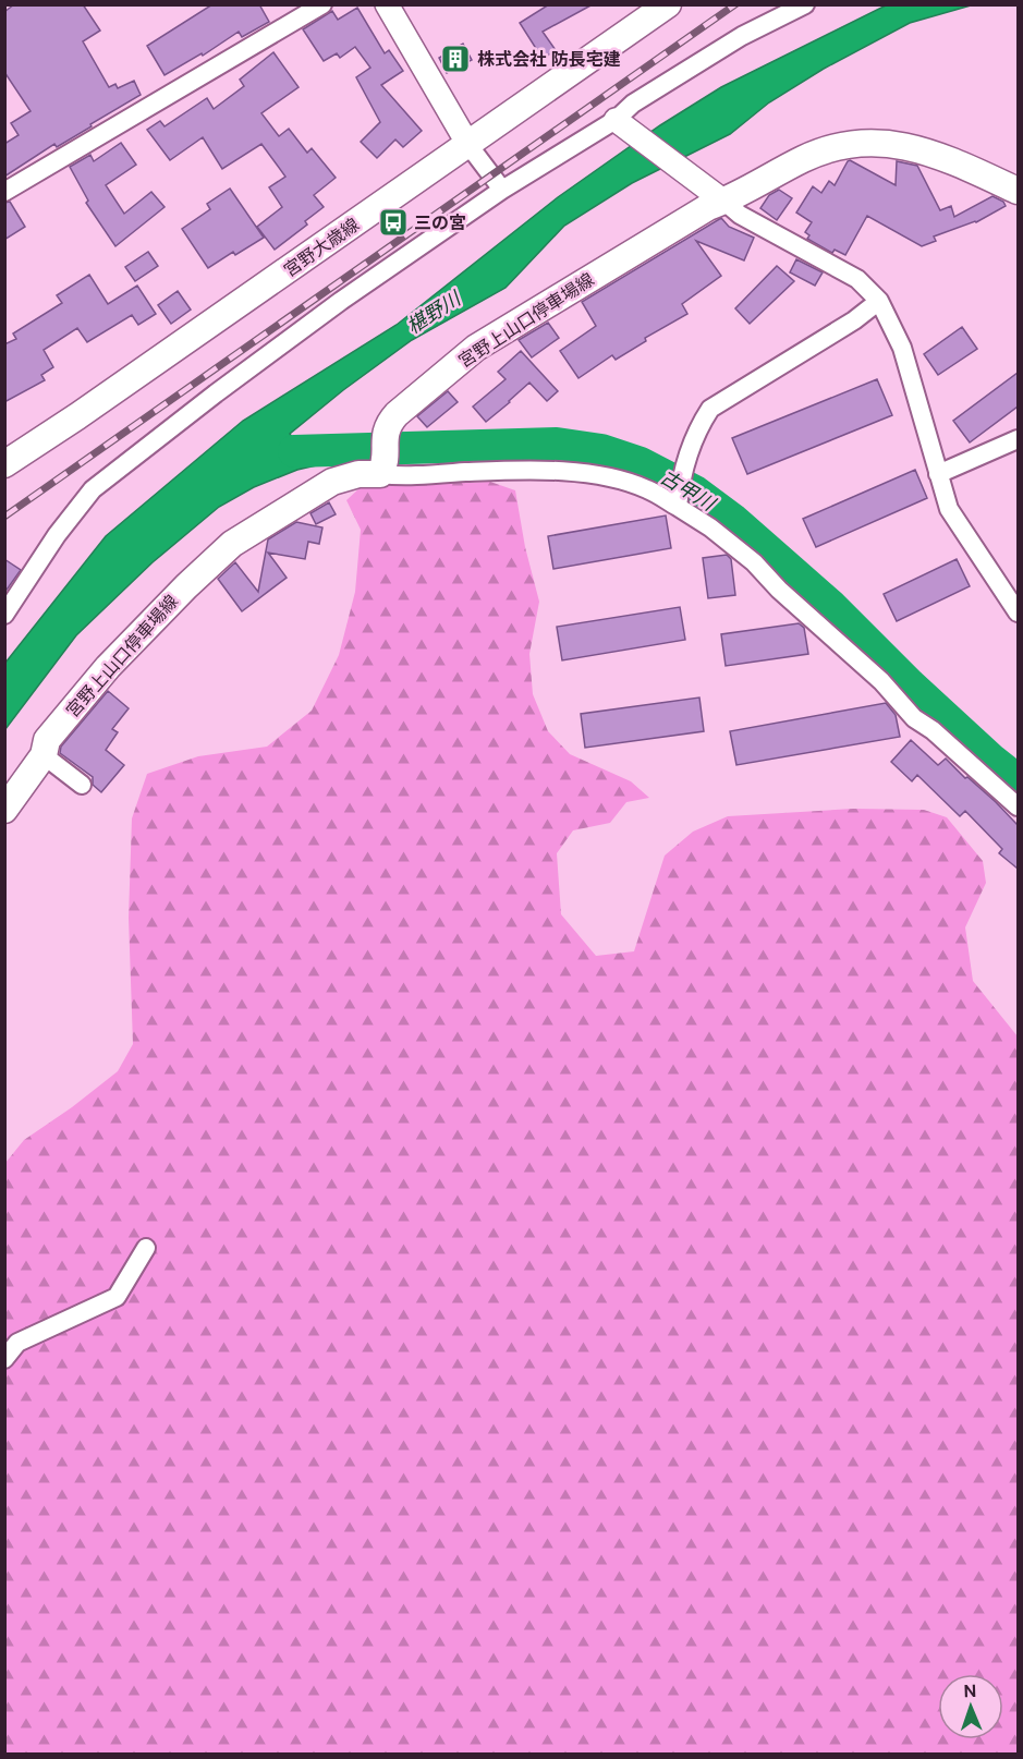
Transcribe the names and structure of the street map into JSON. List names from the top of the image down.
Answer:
{
  "streets": {
    "main road": ["宮野大歳線", "宮野上山口停車場線"]
  },
  "water": ["椹野川", "古甲川"],
  "places": {
    "building": ["株式会社 防長宅建"],
    "bus stop": ["三の宮"]
  },
  "north": "top"
}
